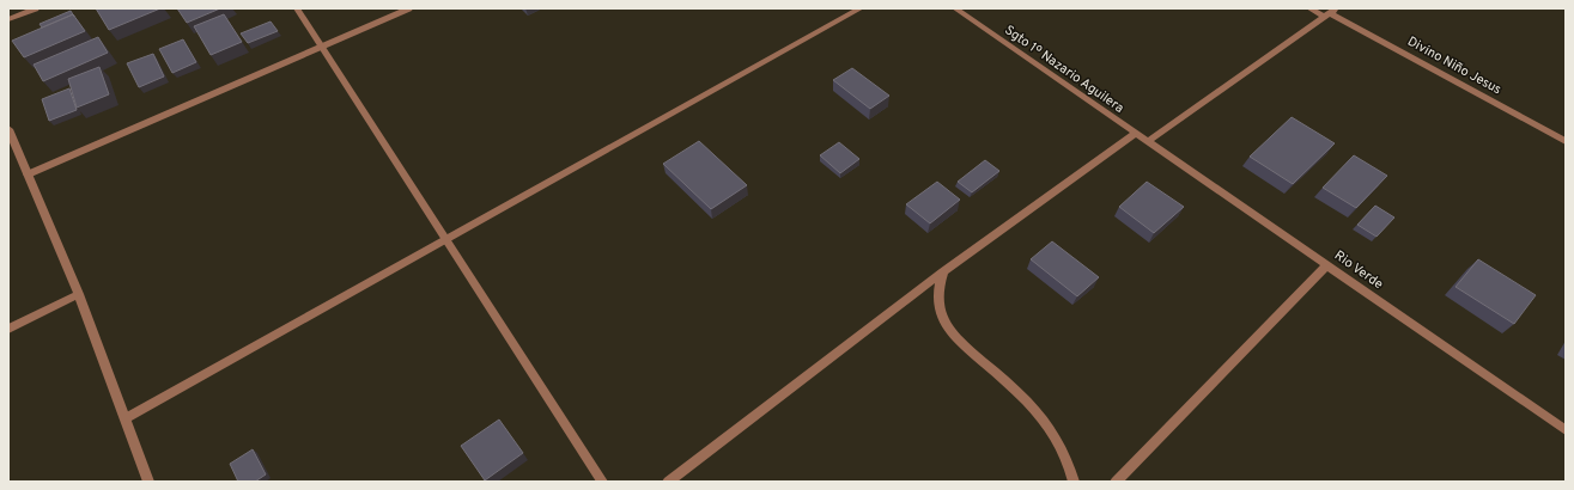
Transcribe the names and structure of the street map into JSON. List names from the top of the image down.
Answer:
{
  "streets": {
    "street": ["Divino Niño Jesus", "Sgto 1º Nazario Aguilera", "Rio Verde"]
  },
  "crossings": [
    ["Sgto 1º Nazario Aguilera", "Rio Verde"]
  ]
}
